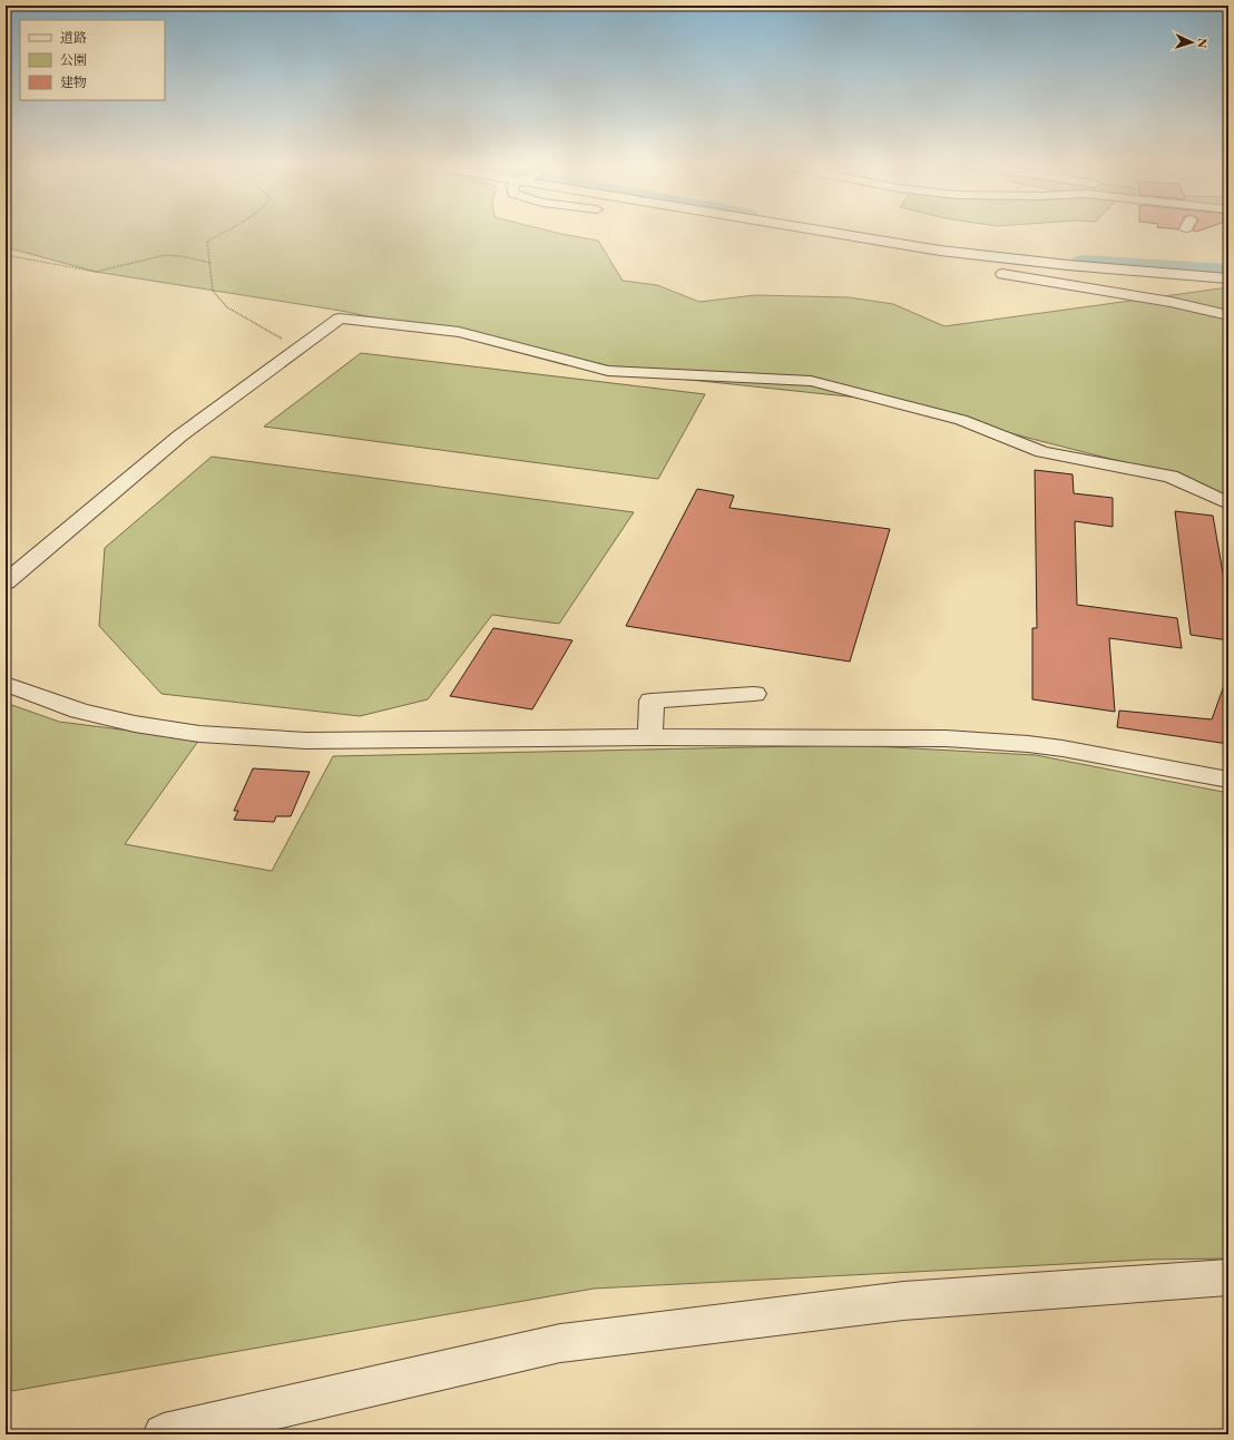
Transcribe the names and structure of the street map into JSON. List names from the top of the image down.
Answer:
{
  "legend": ["道路", "公園", "建物"],
  "north": "right"
}
